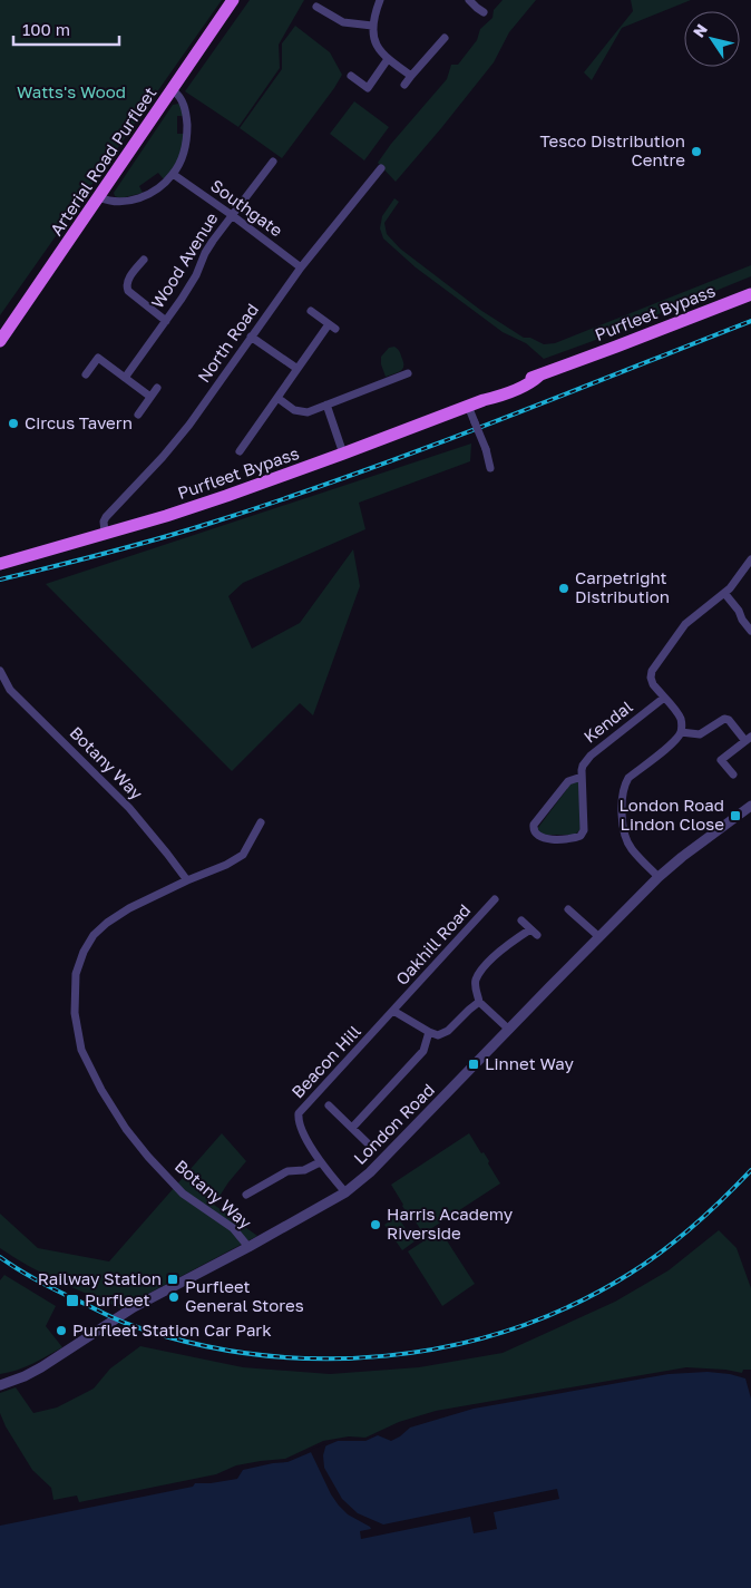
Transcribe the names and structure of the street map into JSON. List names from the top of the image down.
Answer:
{
  "streets": {
    "main road": ["Arterial Road Purfleet", "Purfleet Bypass"],
    "street": [
      "Southgate",
      "Wood Avenue",
      "North Road",
      "Kendal",
      "Botany Way",
      "Oakhill Road",
      "Beacon Hill",
      "London Road"
    ]
  },
  "crossings": [
    ["Southgate", "Wood Avenue"],
    ["Southgate", "North Road"],
    ["Purfleet Bypass", "North Road"],
    ["Botany Way", "London Road"],
    ["Oakhill Road", "Beacon Hill"],
    ["Beacon Hill", "London Road"]
  ],
  "parks": ["Watts's Wood"],
  "places": {
    "other": [
      "Tesco Distribution Centre",
      "Circus Tavern",
      "Carpetright Distribution",
      "Harris Academy Riverside",
      "Purfleet General Stores",
      "Purfleet Station Car Park"
    ],
    "transit": [
      "London Road Lindon Close",
      "Linnet Way",
      "Railway Station",
      "Purfleet"
    ]
  },
  "scale_bar": "100 m",
  "north": "top left"
}
